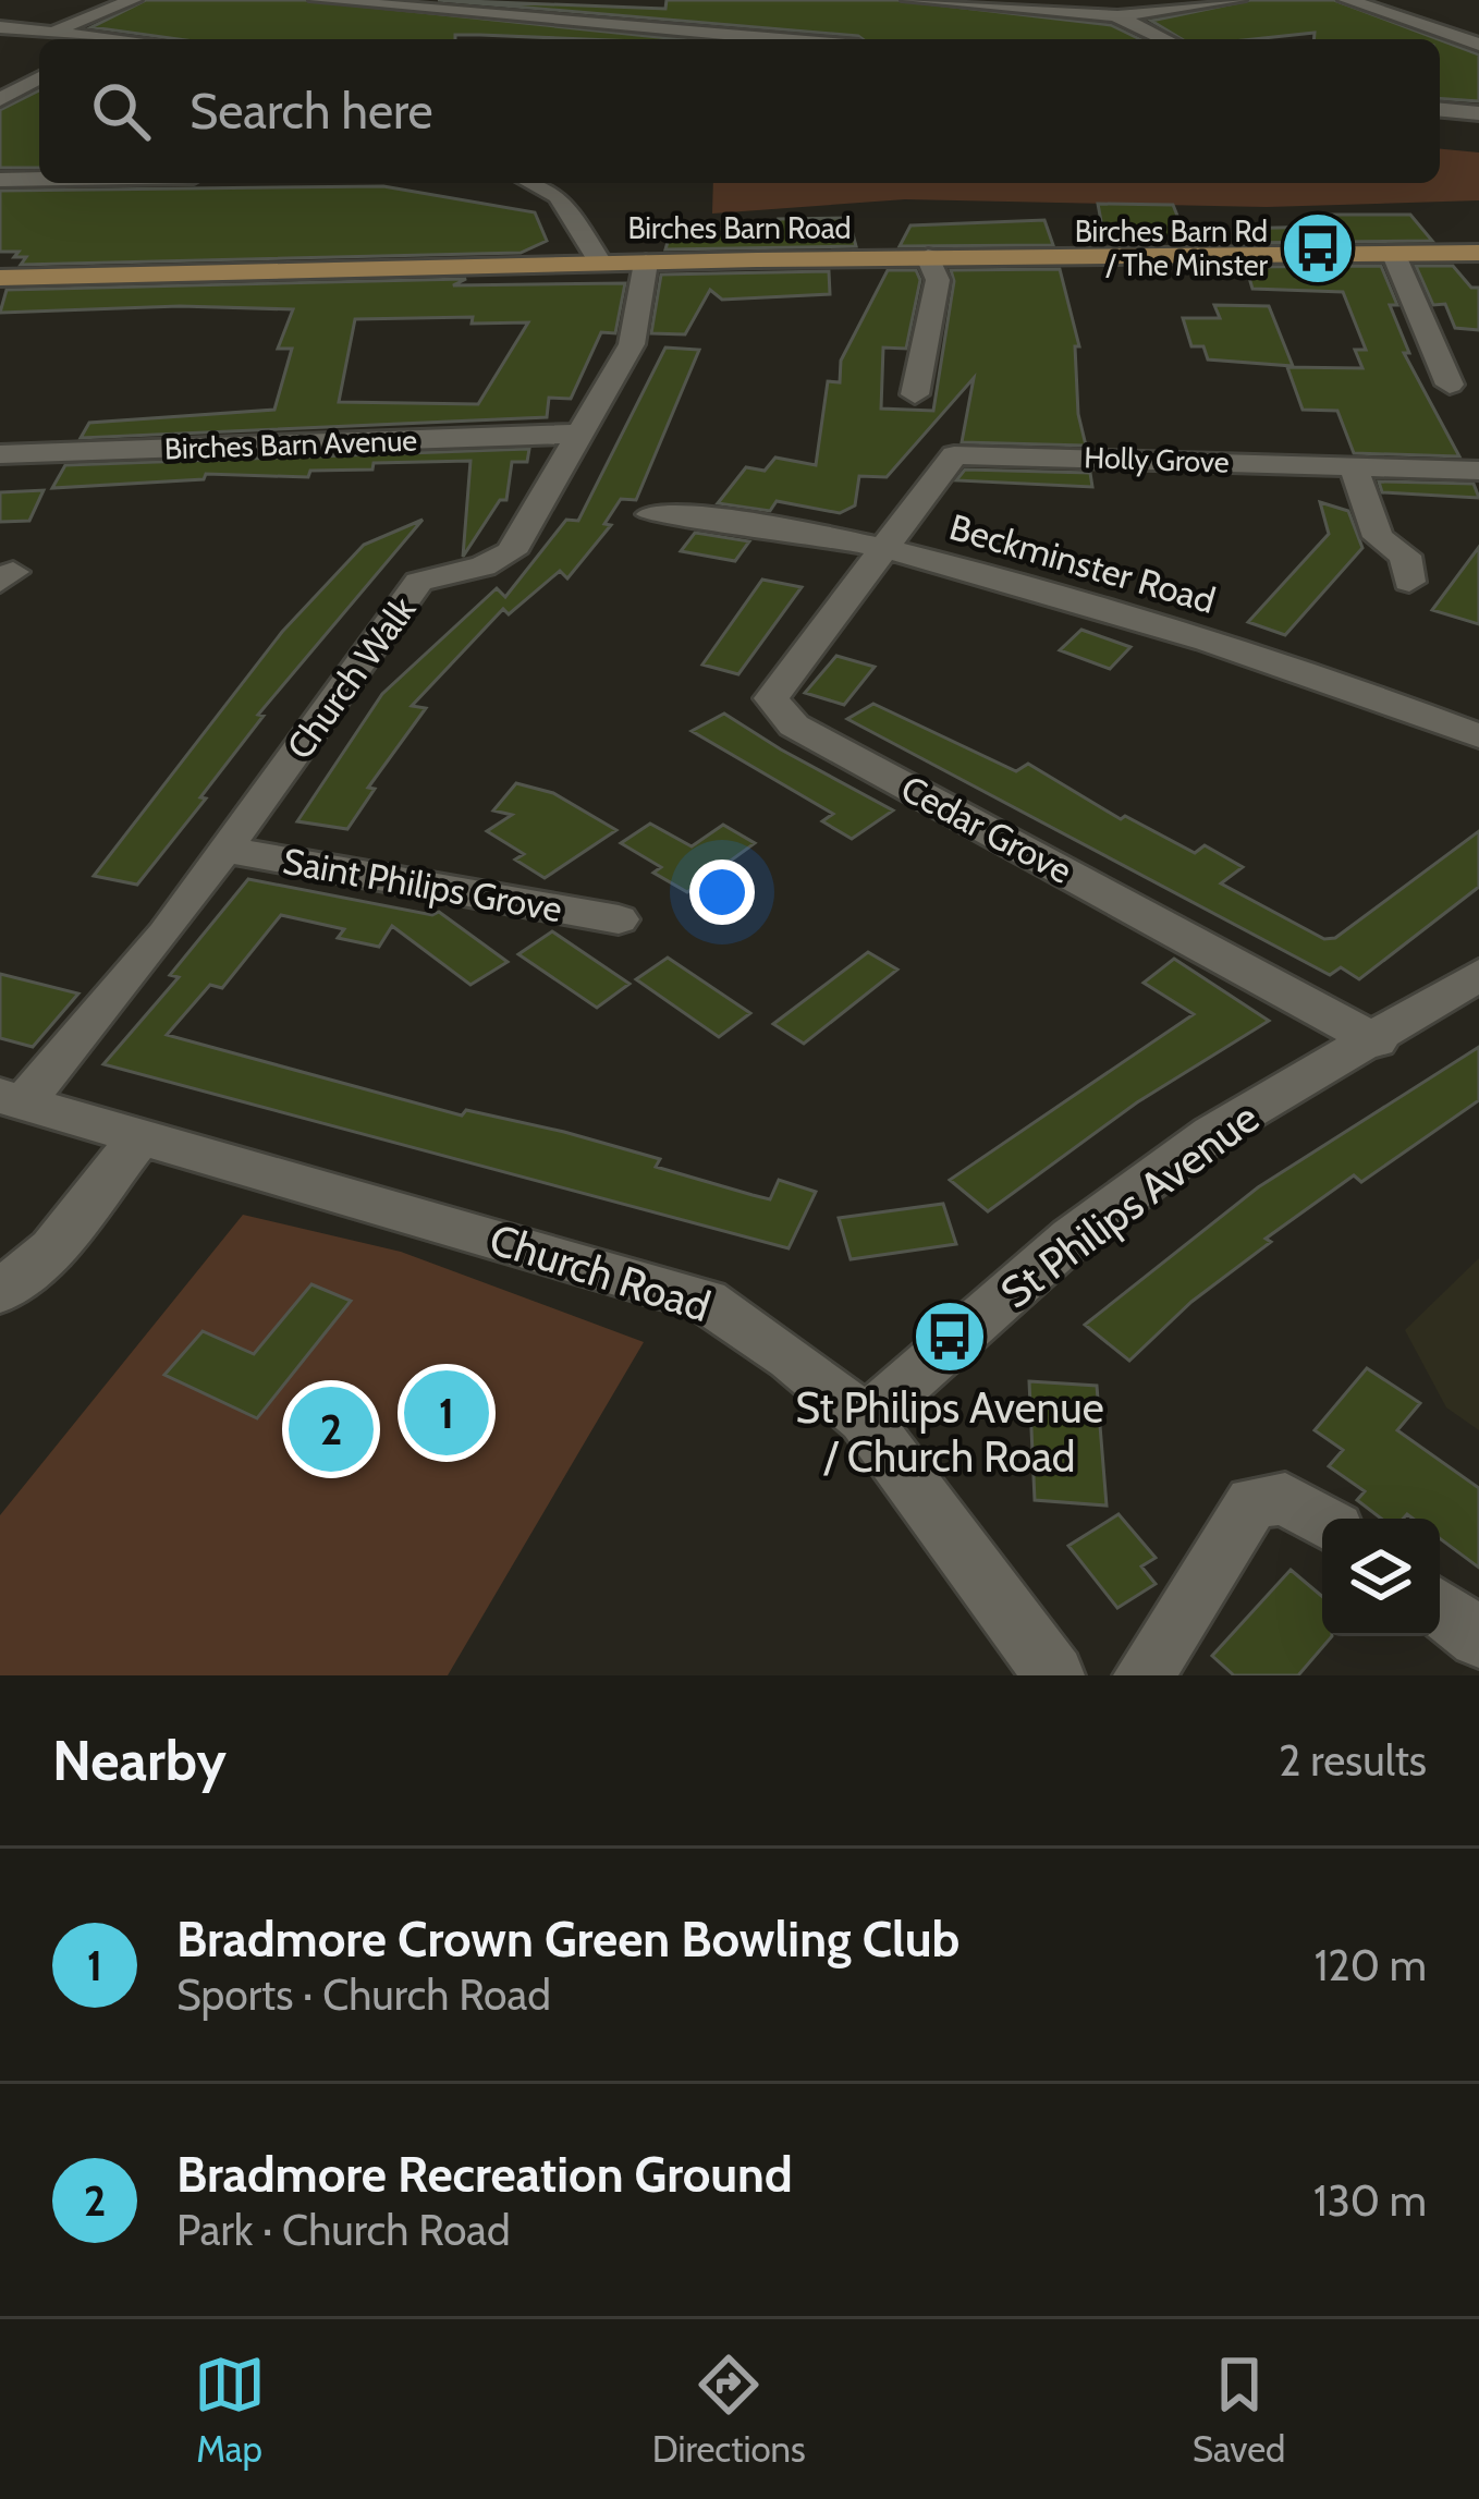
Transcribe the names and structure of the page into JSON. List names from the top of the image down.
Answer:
{
  "streets": {
    "main road": ["Birches Barn Road"],
    "street": [
      "Birches Barn Avenue",
      "Holly Grove",
      "Beckminster Road",
      "Church Walk",
      "Cedar Grove",
      "Saint Philips Grove",
      "St Philips Avenue",
      "Church Road"
    ]
  },
  "crossings": [
    ["Birches Barn Road", "Church Walk"],
    ["Birches Barn Avenue", "Church Walk"],
    ["Holly Grove", "Beckminster Road"],
    ["Holly Grove", "Cedar Grove"],
    ["Beckminster Road", "Cedar Grove"],
    ["Church Walk", "Saint Philips Grove"],
    ["Church Walk", "Church Road"],
    ["Cedar Grove", "St Philips Avenue"],
    ["St Philips Avenue", "Church Road"]
  ],
  "places": {
    "bus stop": ["Birches Barn Rd / The Minster", "St Philips Avenue / Church Road"]
  },
  "page": {
    "search": "Search here",
    "pins": ["1", "2"],
    "heading": ["Nearby", "2 results"],
    "list": [
      {
        "mark": "1",
        "name": "Bradmore Crown Green Bowling Club",
        "note": "Sports · Church Road",
        "value": "120 m"
      },
      {
        "mark": "2",
        "name": "Bradmore Recreation Ground",
        "note": "Park · Church Road",
        "value": "130 m"
      }
    ],
    "nav": ["Map", "Directions", "Saved"]
  }
}
